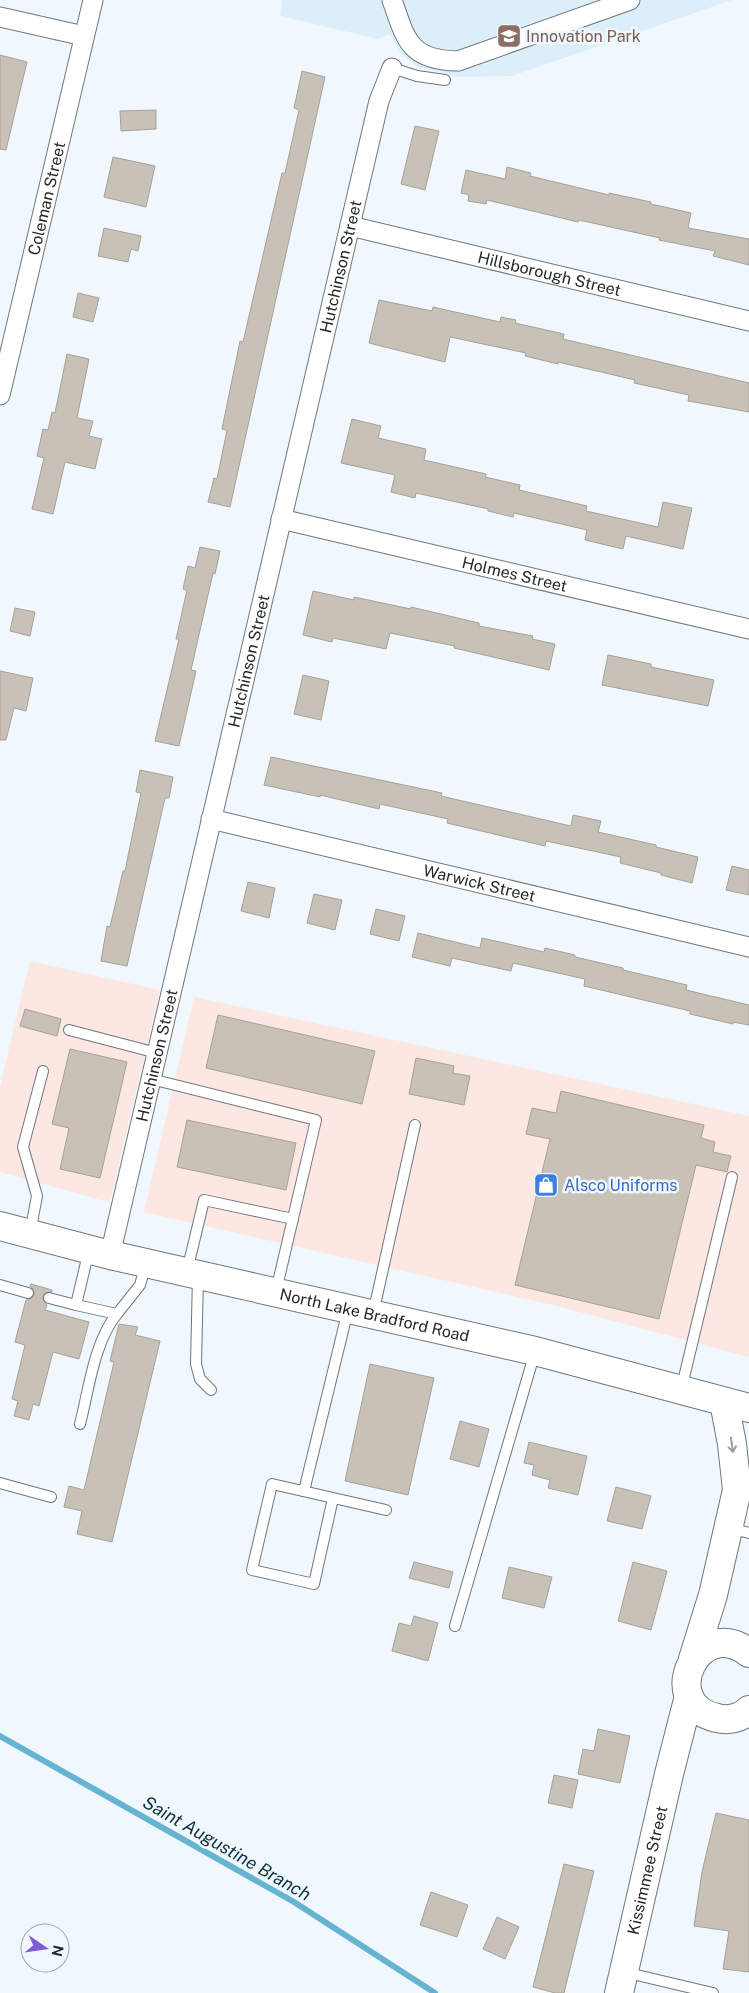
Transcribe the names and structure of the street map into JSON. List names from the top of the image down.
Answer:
{
  "streets": {
    "street": [
      "Coleman Street",
      "Hutchinson Street",
      "Hillsborough Street",
      "Holmes Street",
      "Warwick Street",
      "North Lake Bradford Road",
      "Kissimmee Street"
    ]
  },
  "crossings": [
    ["Hutchinson Street", "Hillsborough Street"],
    ["Hutchinson Street", "Holmes Street"],
    ["Hutchinson Street", "Warwick Street"],
    ["Hutchinson Street", "North Lake Bradford Road"]
  ],
  "water": ["Saint Augustine Branch"],
  "places": {
    "school or university": ["Innovation Park"],
    "shop": ["Alsco Uniforms"]
  },
  "north": "right"
}
